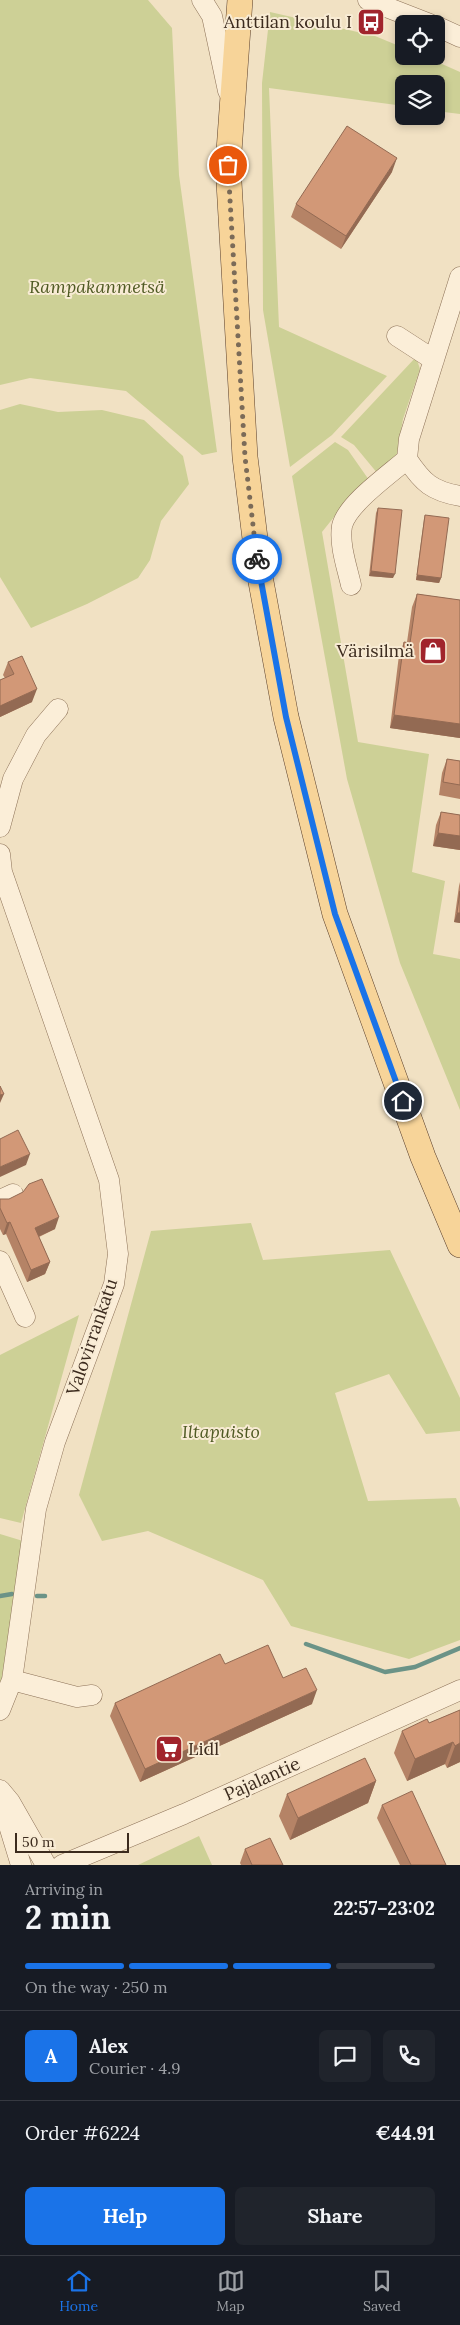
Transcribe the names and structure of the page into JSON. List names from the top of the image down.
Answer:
{
  "streets": {
    "street": ["Valovirrankatu", "Pajalantie"]
  },
  "parks": ["Rampakanmetsä", "Iltapuisto"],
  "places": {
    "bus stop": ["Anttilan koulu I"],
    "shop": ["Värisilmä"],
    "supermarket": ["Lidl"]
  },
  "scale_bar": "50 m",
  "page": {
    "scale": "50 m",
    "heading": ["2 min", "Arriving in", "22:57–23:02"],
    "panel": [
      "Alex",
      "Courier · 4.9",
      "Order #6224",
      "€44.91"
    ],
    "bar": "On the way · 250 m",
    "round": "A",
    "buttons": ["Help", "Share"],
    "tabs": ["Home", "Map", "Saved"]
  }
}
